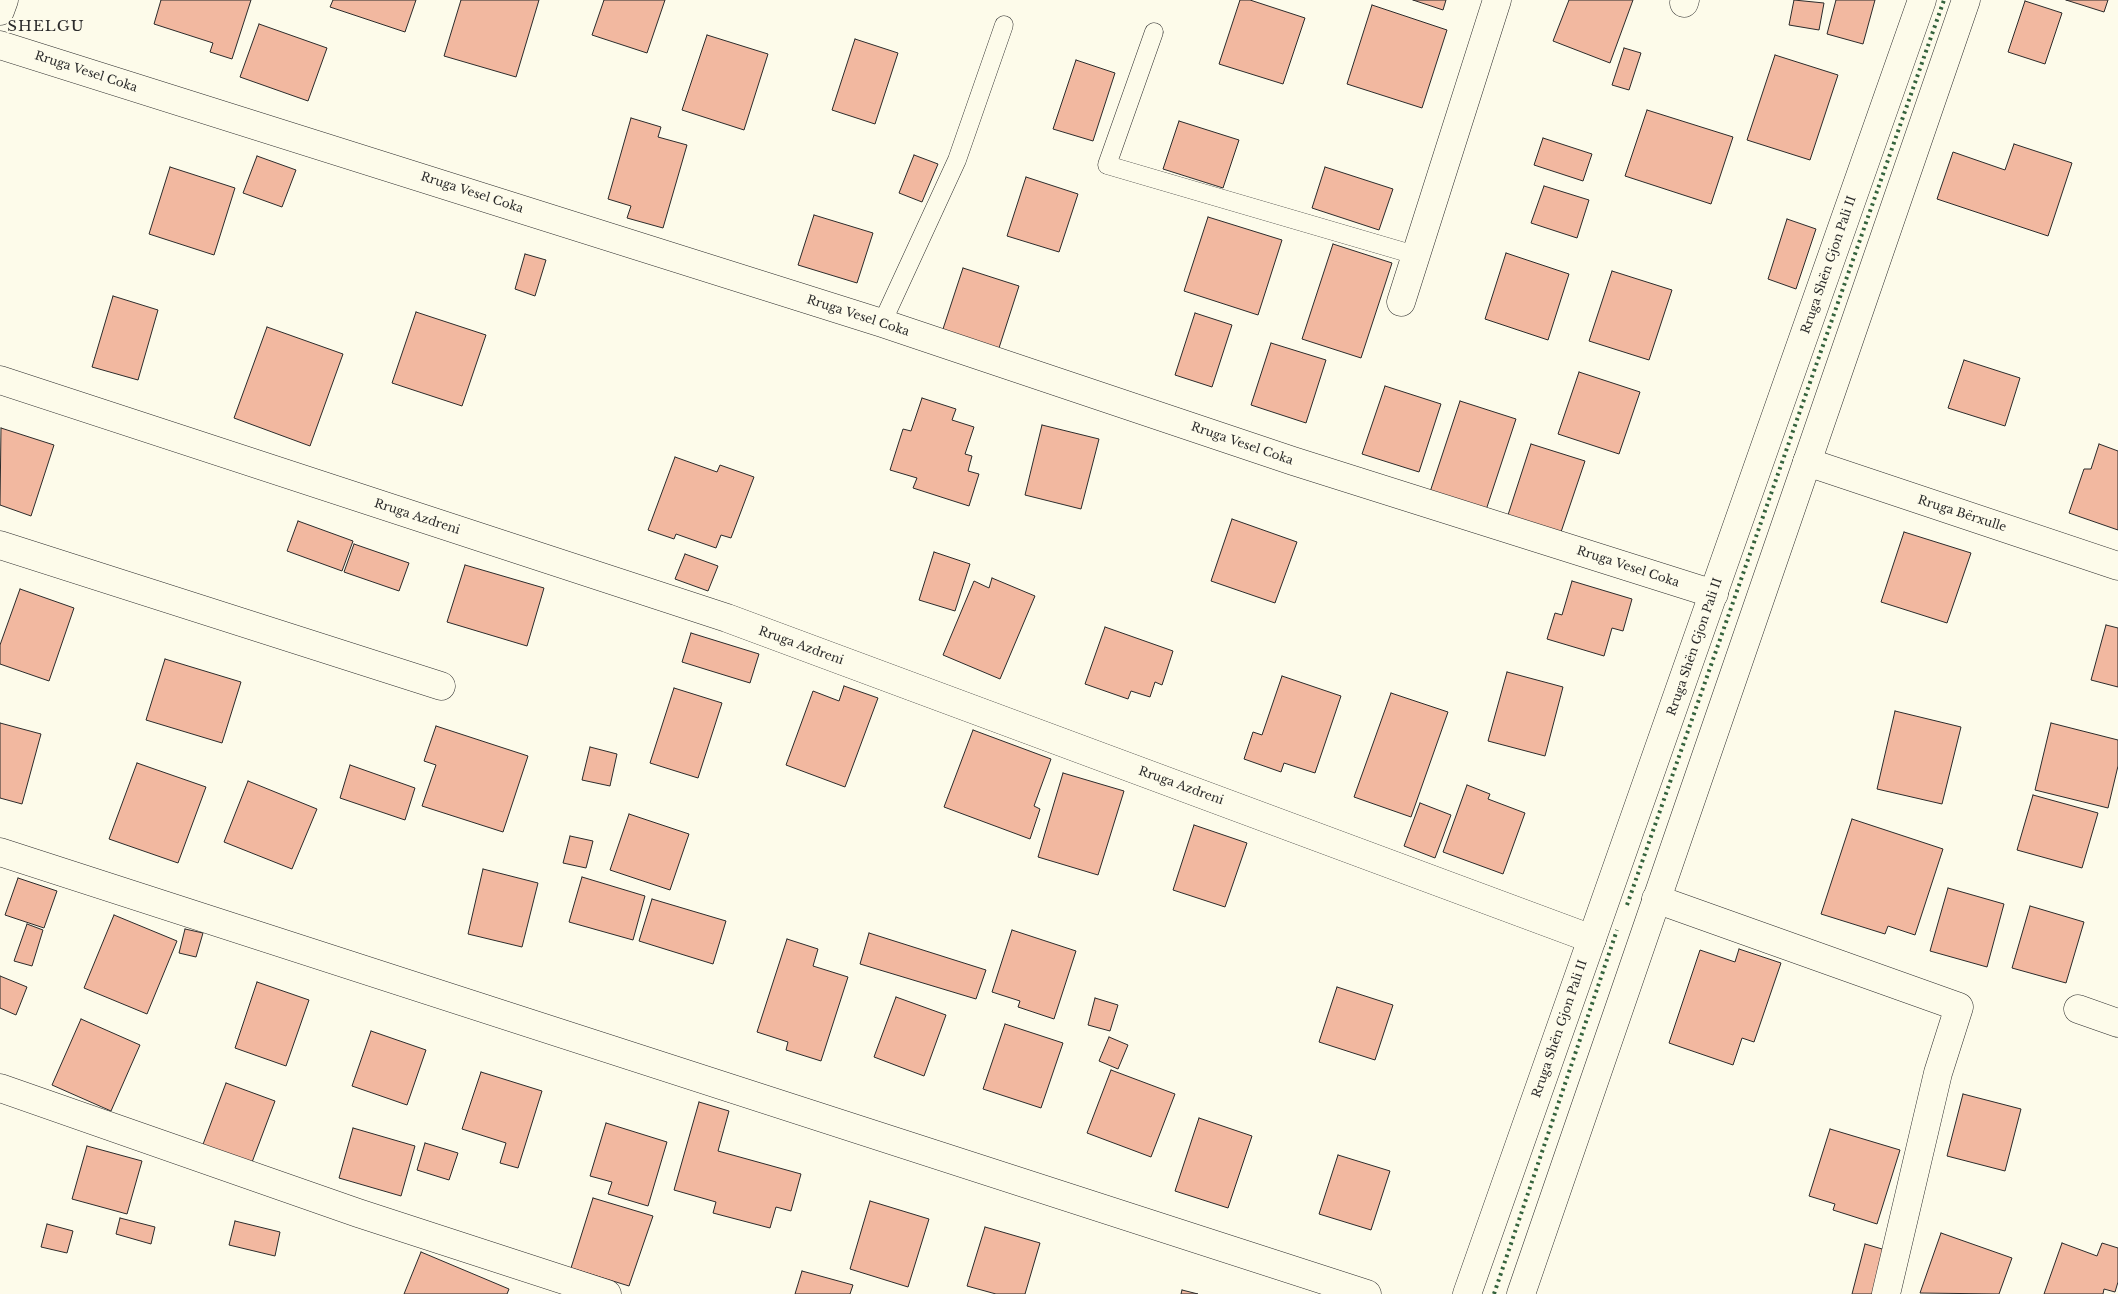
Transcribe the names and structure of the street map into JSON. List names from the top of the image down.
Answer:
{
  "streets": {
    "street": [
      "Rruga Vesel Coka",
      "Rruga Shën Gjon Pali II",
      "Rruga Bërxulle",
      "Rruga Azdreni"
    ]
  },
  "crossings": [
    ["Rruga Vesel Coka", "Rruga Shën Gjon Pali II"],
    ["Rruga Shën Gjon Pali II", "Rruga Azdreni"]
  ],
  "districts": ["SHELGU"]
}
